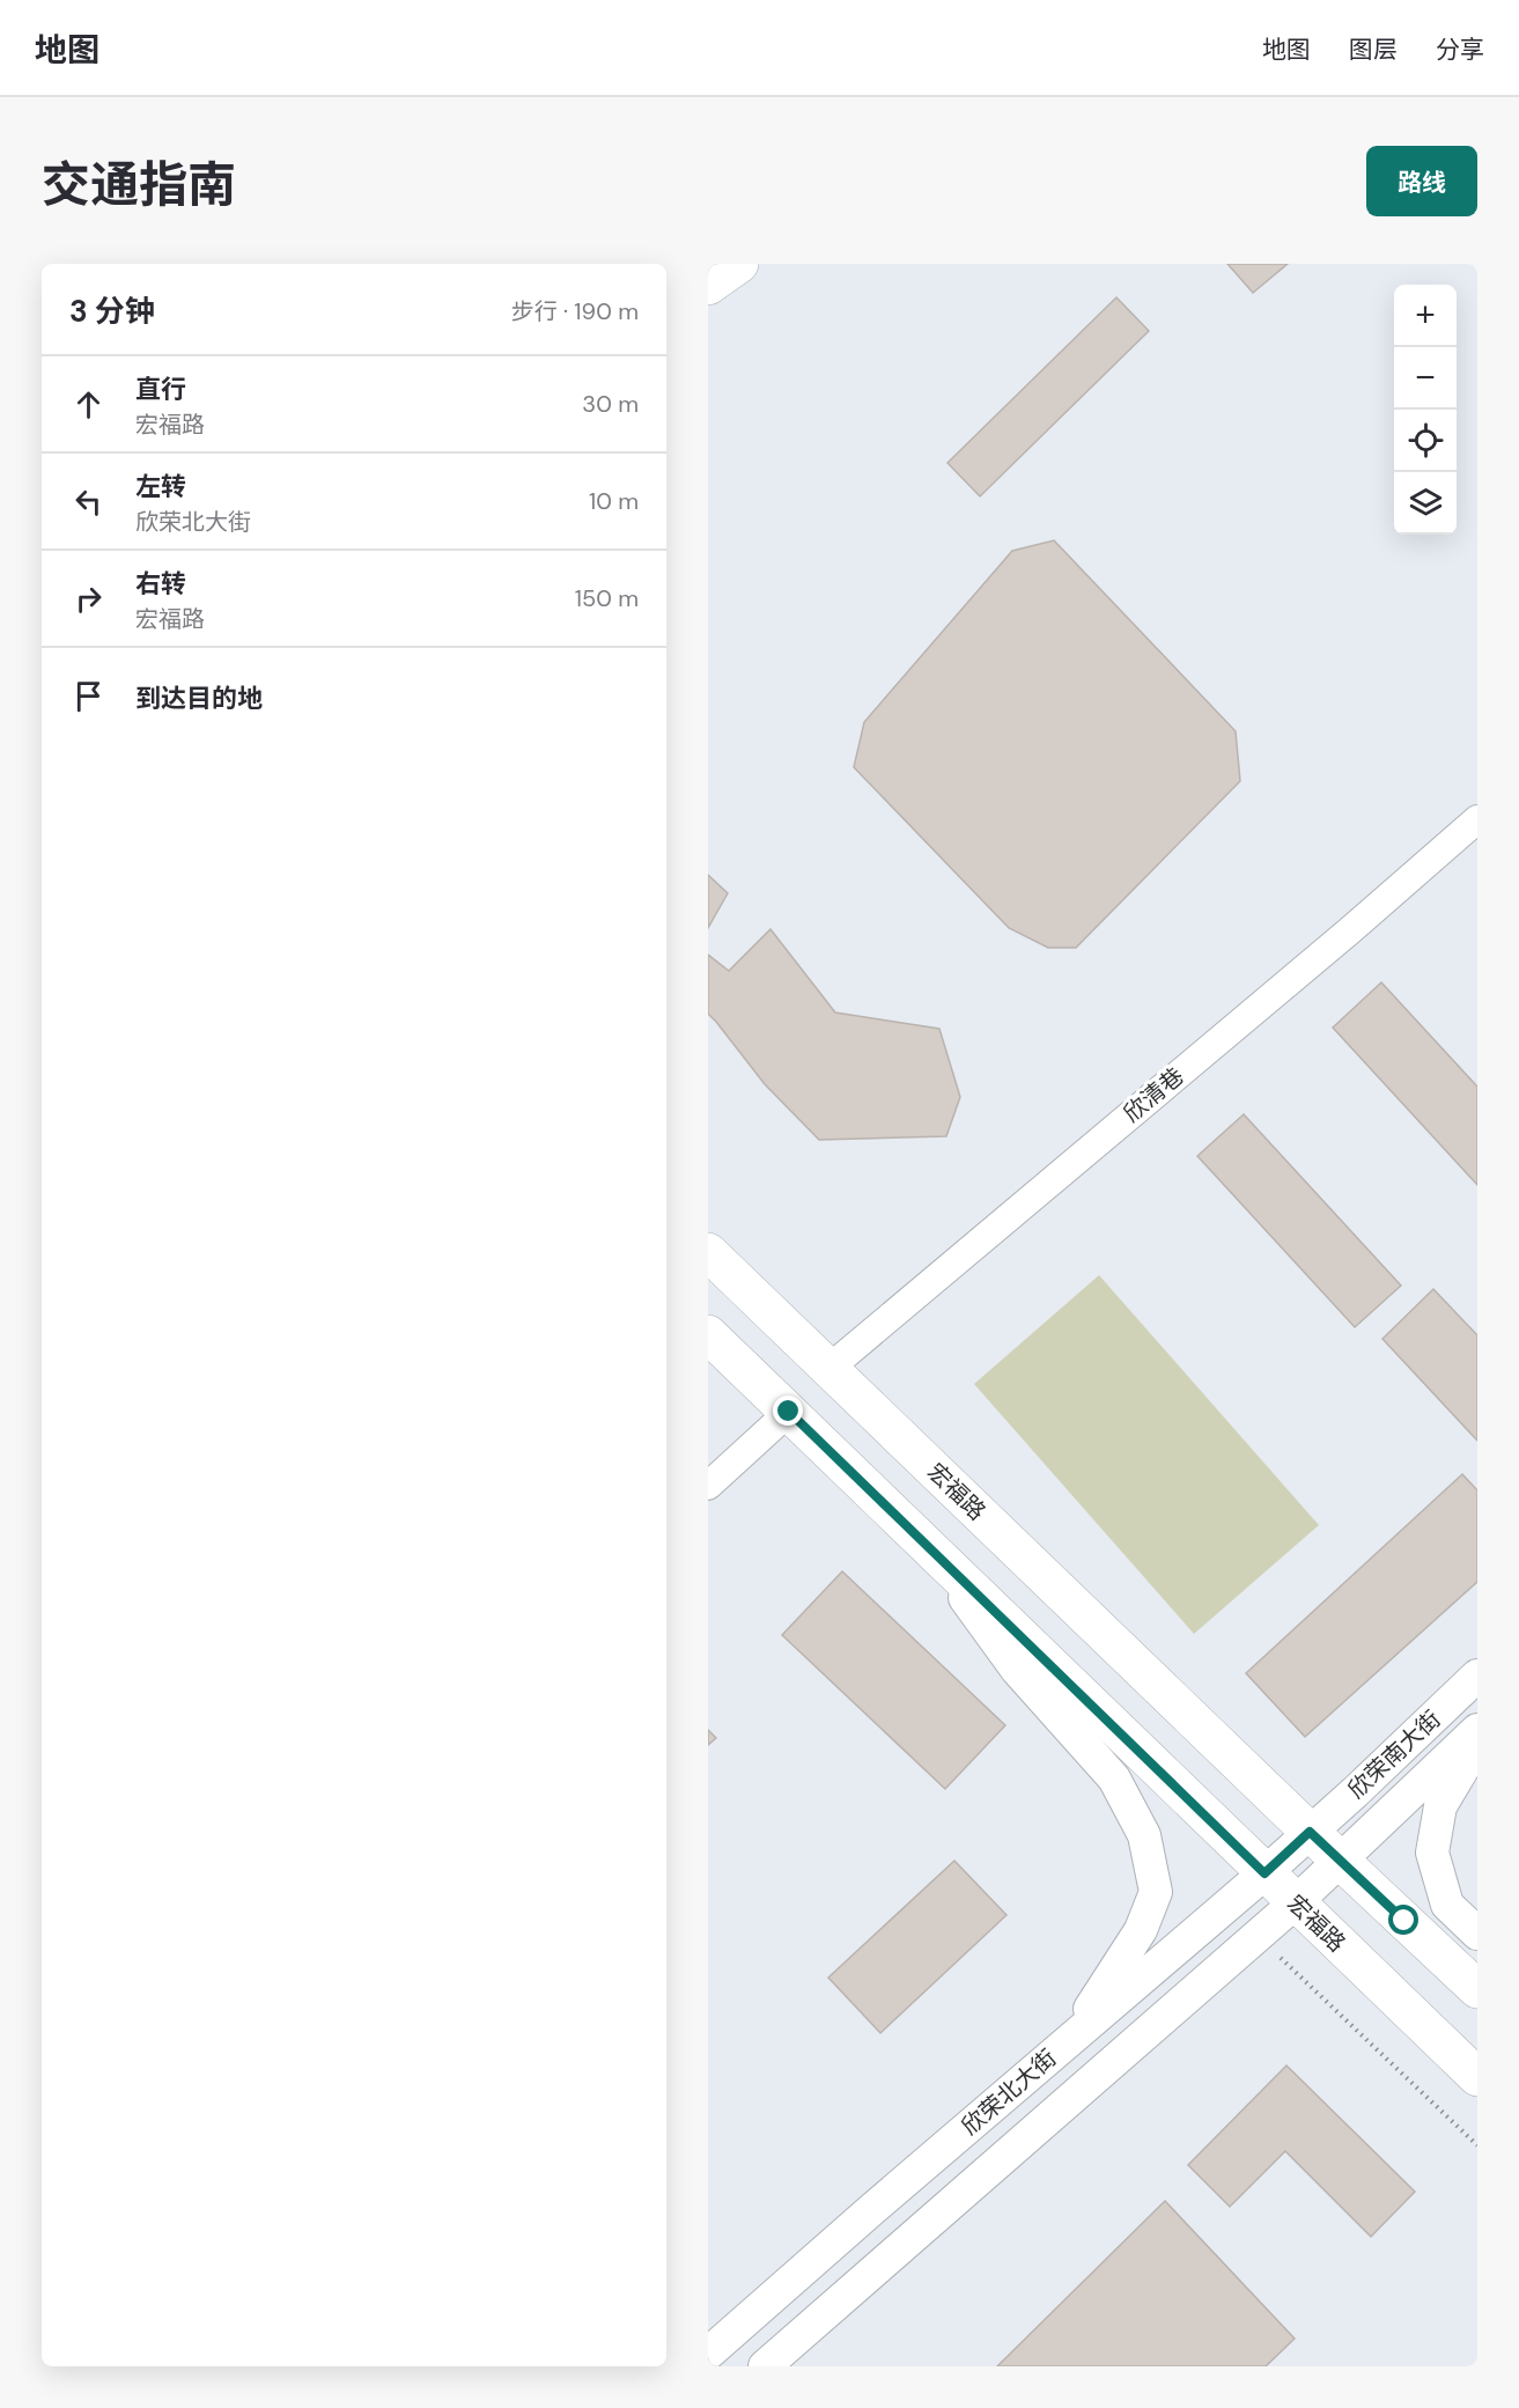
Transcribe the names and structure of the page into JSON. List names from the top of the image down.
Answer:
{
  "streets": {
    "main road": ["宏福路"],
    "street": ["欣清巷", "欣荣南大街", "欣荣北大街"]
  },
  "crossings": [
    ["欣清巷", "宏福路"],
    ["宏福路", "欣荣南大街"],
    ["宏福路", "欣荣北大街"],
    ["欣荣南大街", "欣荣北大街"]
  ],
  "page": {
    "header": "地图",
    "nav": ["地图", "图层", "分享"],
    "title": "交通指南",
    "buttons": "路线",
    "heading": ["3 分钟", "步行 · 190 m"],
    "map_buttons": ["+", "−"],
    "list": [
      ["直行", "宏福路", "30 m"],
      ["左转", "欣荣北大街", "10 m"],
      ["右转", "宏福路", "150 m"],
      "到达目的地"
    ]
  }
}
